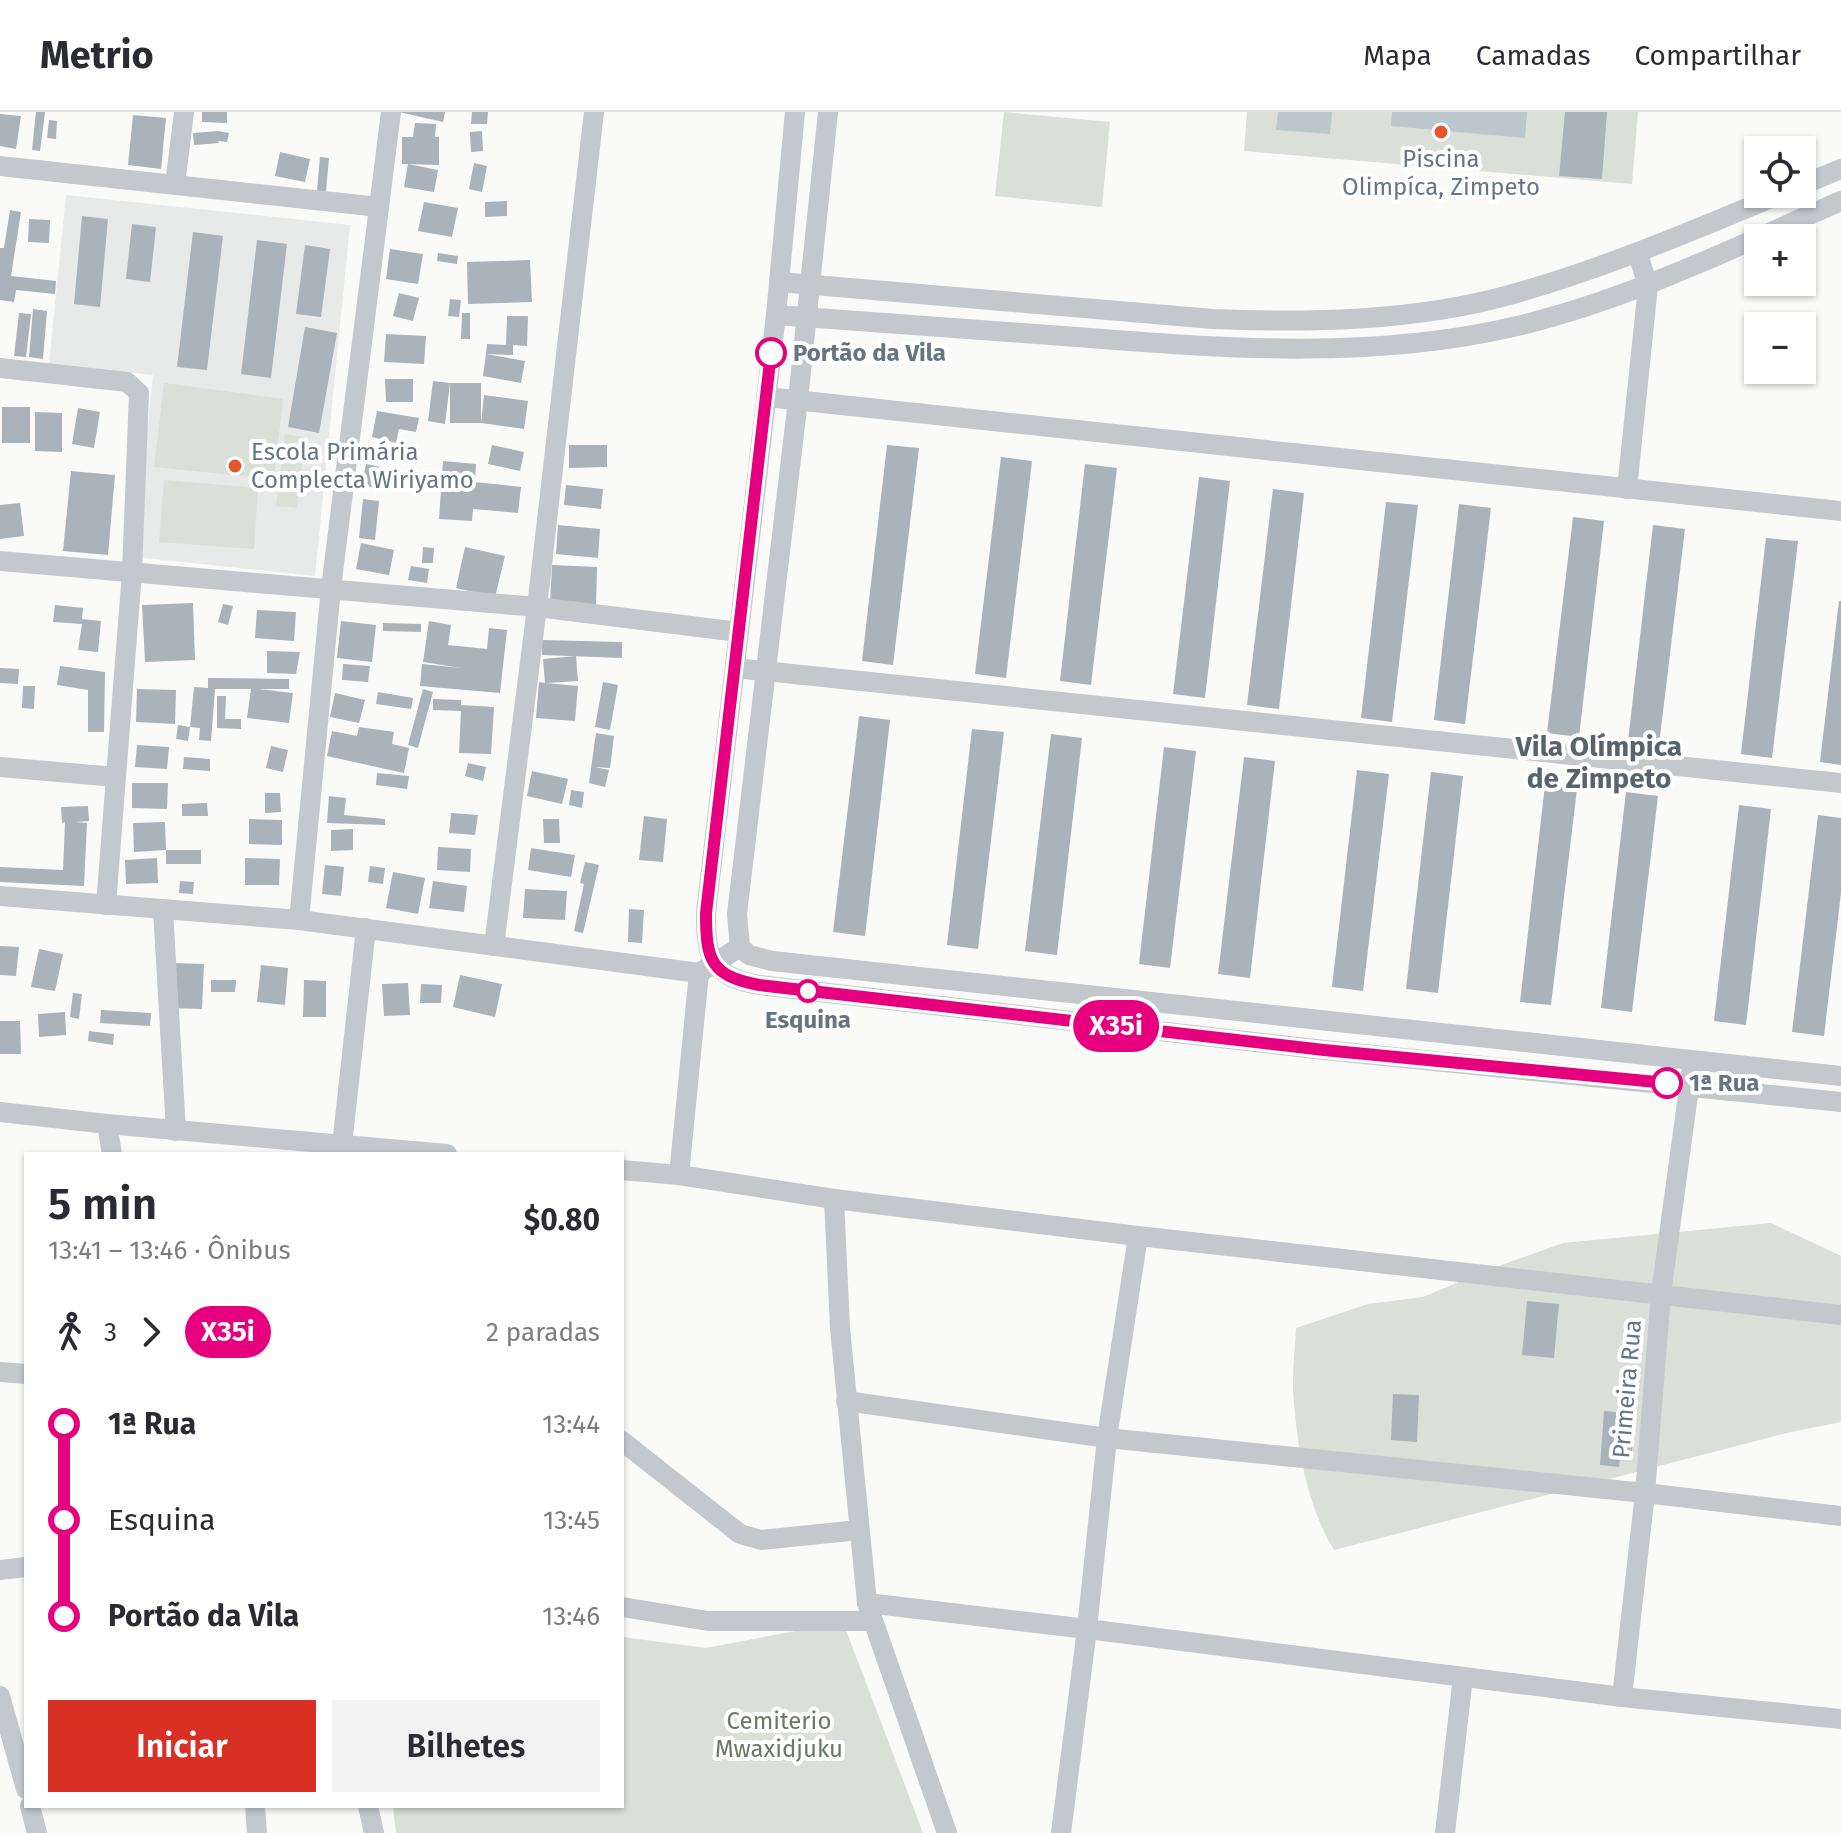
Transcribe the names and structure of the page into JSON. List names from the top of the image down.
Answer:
{
  "streets": {
    "street": ["Primeira Rua"]
  },
  "districts": ["Vila Olímpica de Zimpeto"],
  "parks": ["Cemiterio Mwaxidjuku"],
  "places": [
    "Piscina Olimpíca, Zimpeto",
    "Portão da Vila",
    "Escola Primária Complecta Wiriyamo",
    "Esquina",
    "1ª Rua"
  ],
  "lines": ["bus line X35i"],
  "page": {
    "header": "Metrio",
    "nav": ["Mapa", "Camadas", "Compartilhar"],
    "on_map": "X35i",
    "map_buttons": ["+", "−"],
    "heading": ["5 min", "13:41 – 13:46 · Ônibus", "$0.80"],
    "legs": ["3", "X35i", "2 paradas"],
    "list": [
      {
        "name": "1ª Rua",
        "value": "13:44"
      },
      {
        "name": "Esquina",
        "value": "13:45"
      },
      {
        "name": "Portão da Vila",
        "value": "13:46"
      }
    ],
    "buttons": ["Iniciar", "Bilhetes"]
  }
}
